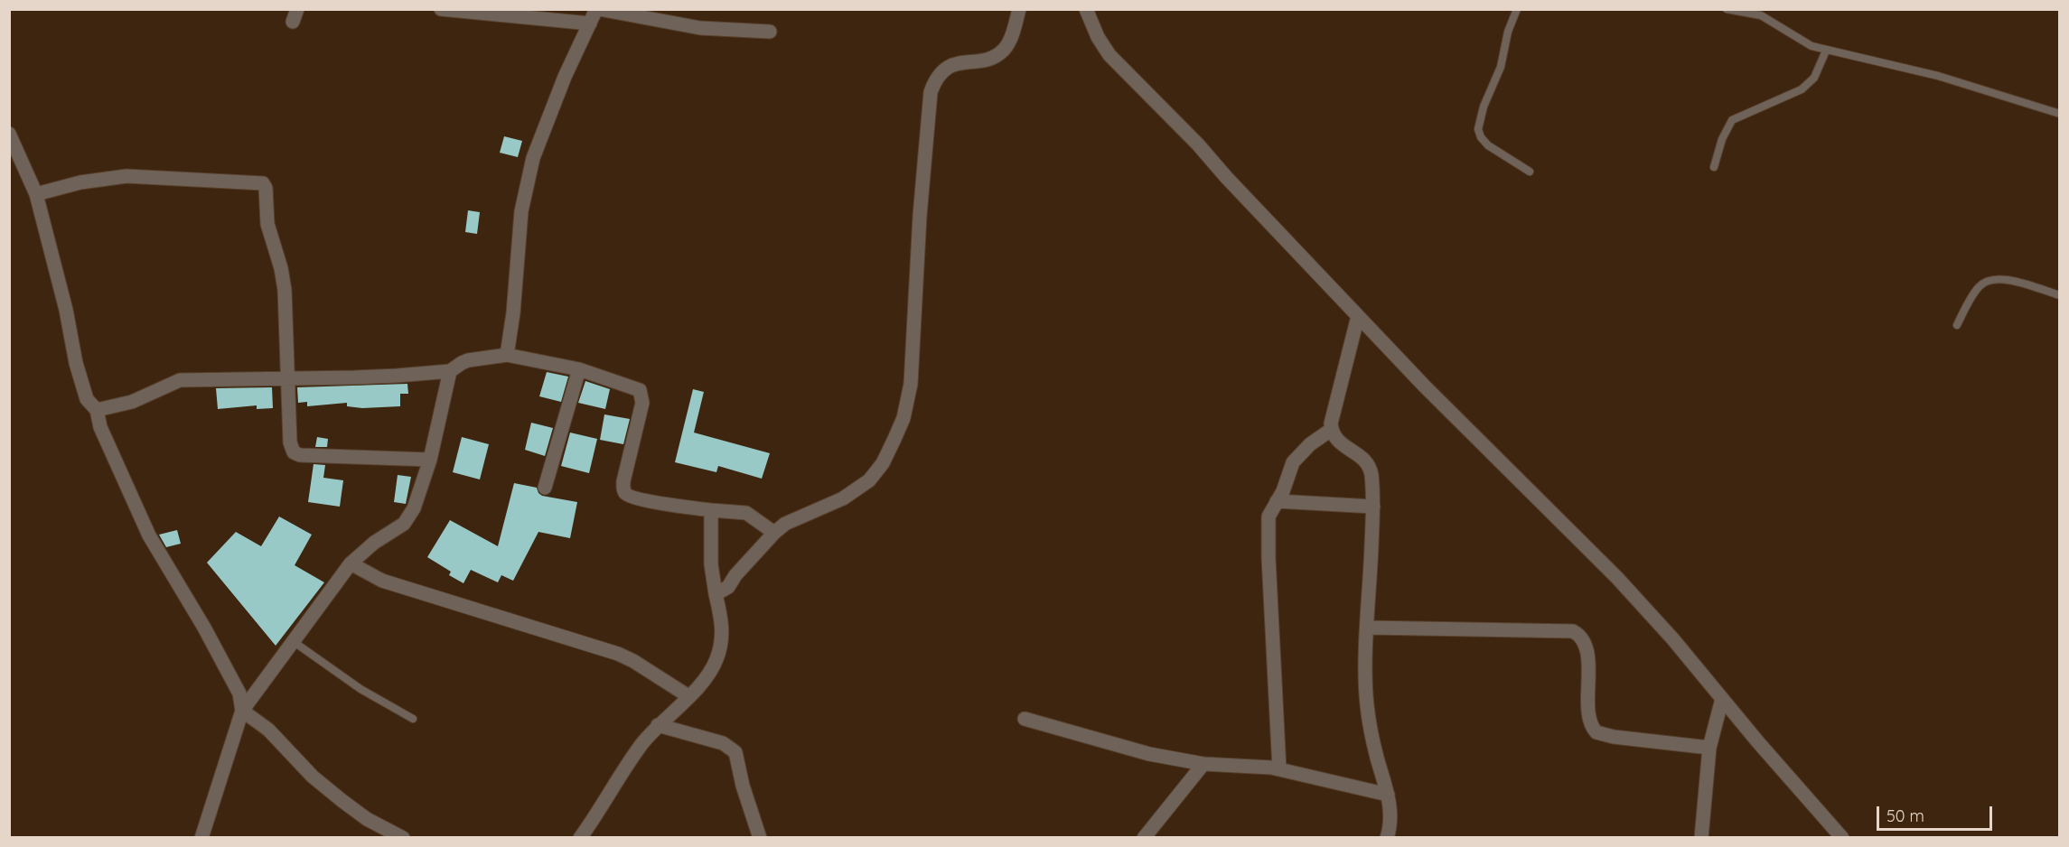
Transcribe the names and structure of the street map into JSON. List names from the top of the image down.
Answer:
{
  "scale_bar": "50 m"
}
